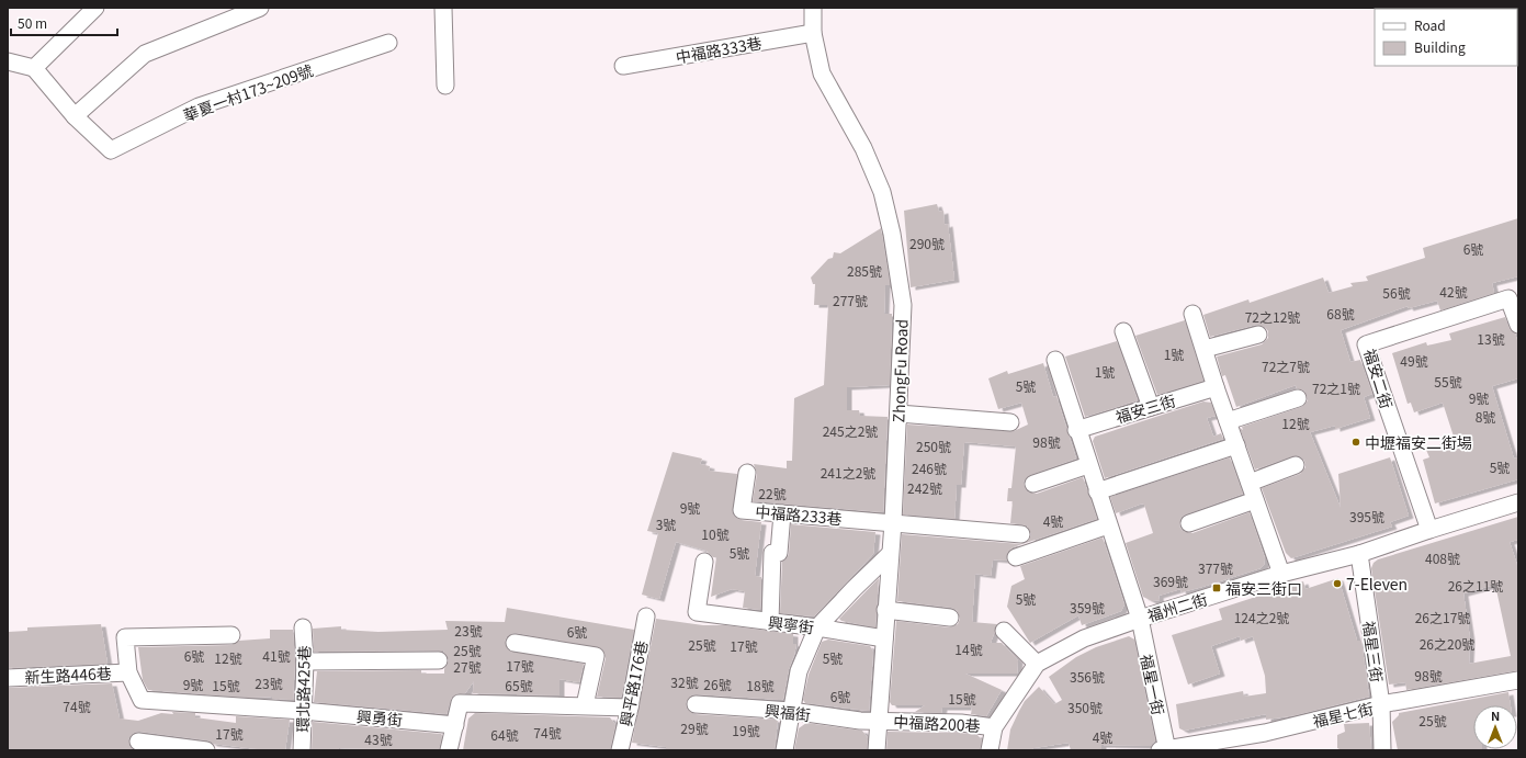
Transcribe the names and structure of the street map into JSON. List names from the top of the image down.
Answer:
{
  "streets": {
    "street": [
      "中福路333巷",
      "華夏一村173~209號",
      "ZhongFu Road",
      "福安二街",
      "福安三街",
      "中福路233巷",
      "福州二街",
      "興寧街",
      "福星三街",
      "新生路446巷",
      "興平路176巷",
      "福星一街",
      "環北路425巷",
      "興福街",
      "福星七街",
      "興勇街",
      "中福路200巷"
    ]
  },
  "crossings": [
    ["中福路333巷", "ZhongFu Road"],
    ["ZhongFu Road", "中福路233巷"],
    ["ZhongFu Road", "興寧街"],
    ["ZhongFu Road", "興福街"],
    ["ZhongFu Road", "中福路200巷"],
    ["福安二街", "福州二街"],
    ["福州二街", "福星三街"],
    ["福州二街", "福星一街"],
    ["福州二街", "中福路200巷"],
    ["福星三街", "福星七街"],
    ["新生路446巷", "興勇街"],
    ["福星一街", "福星七街"],
    ["環北路425巷", "興勇街"],
    ["興福街", "中福路200巷"]
  ],
  "places": {
    "other": ["中壢福安二街場", "7-Eleven"],
    "transit": ["福安三街口"]
  },
  "house_numbers": [
    "290號",
    "6號",
    "285號",
    "42號",
    "56號",
    "277號",
    "68號",
    "72之12號",
    "13號",
    "1號",
    "49號",
    "72之7號",
    "1號",
    "55號",
    "5號",
    "72之1號",
    "9號",
    "8號",
    "12號",
    "245之2號",
    "98號",
    "250號",
    "5號",
    "246號",
    "241之2號",
    "242號",
    "22號",
    "9號",
    "395號",
    "4號",
    "3號",
    "10號",
    "5號",
    "408號",
    "377號",
    "369號",
    "26之11號",
    "5號",
    "359號",
    "124之2號",
    "26之17號",
    "23號",
    "6號",
    "26之20號",
    "25號",
    "17號",
    "14號",
    "25號",
    "6號",
    "41號",
    "12號",
    "5號",
    "17號",
    "27號",
    "98號",
    "356號",
    "32號",
    "23號",
    "9號",
    "26號",
    "15號",
    "65號",
    "18號",
    "6號",
    "15號",
    "74號",
    "350號",
    "25號",
    "29號",
    "19號",
    "74號",
    "17號",
    "64號",
    "4號",
    "43號"
  ],
  "legend": ["Road", "Building"],
  "scale_bar": "50 m",
  "north": "top"
}
